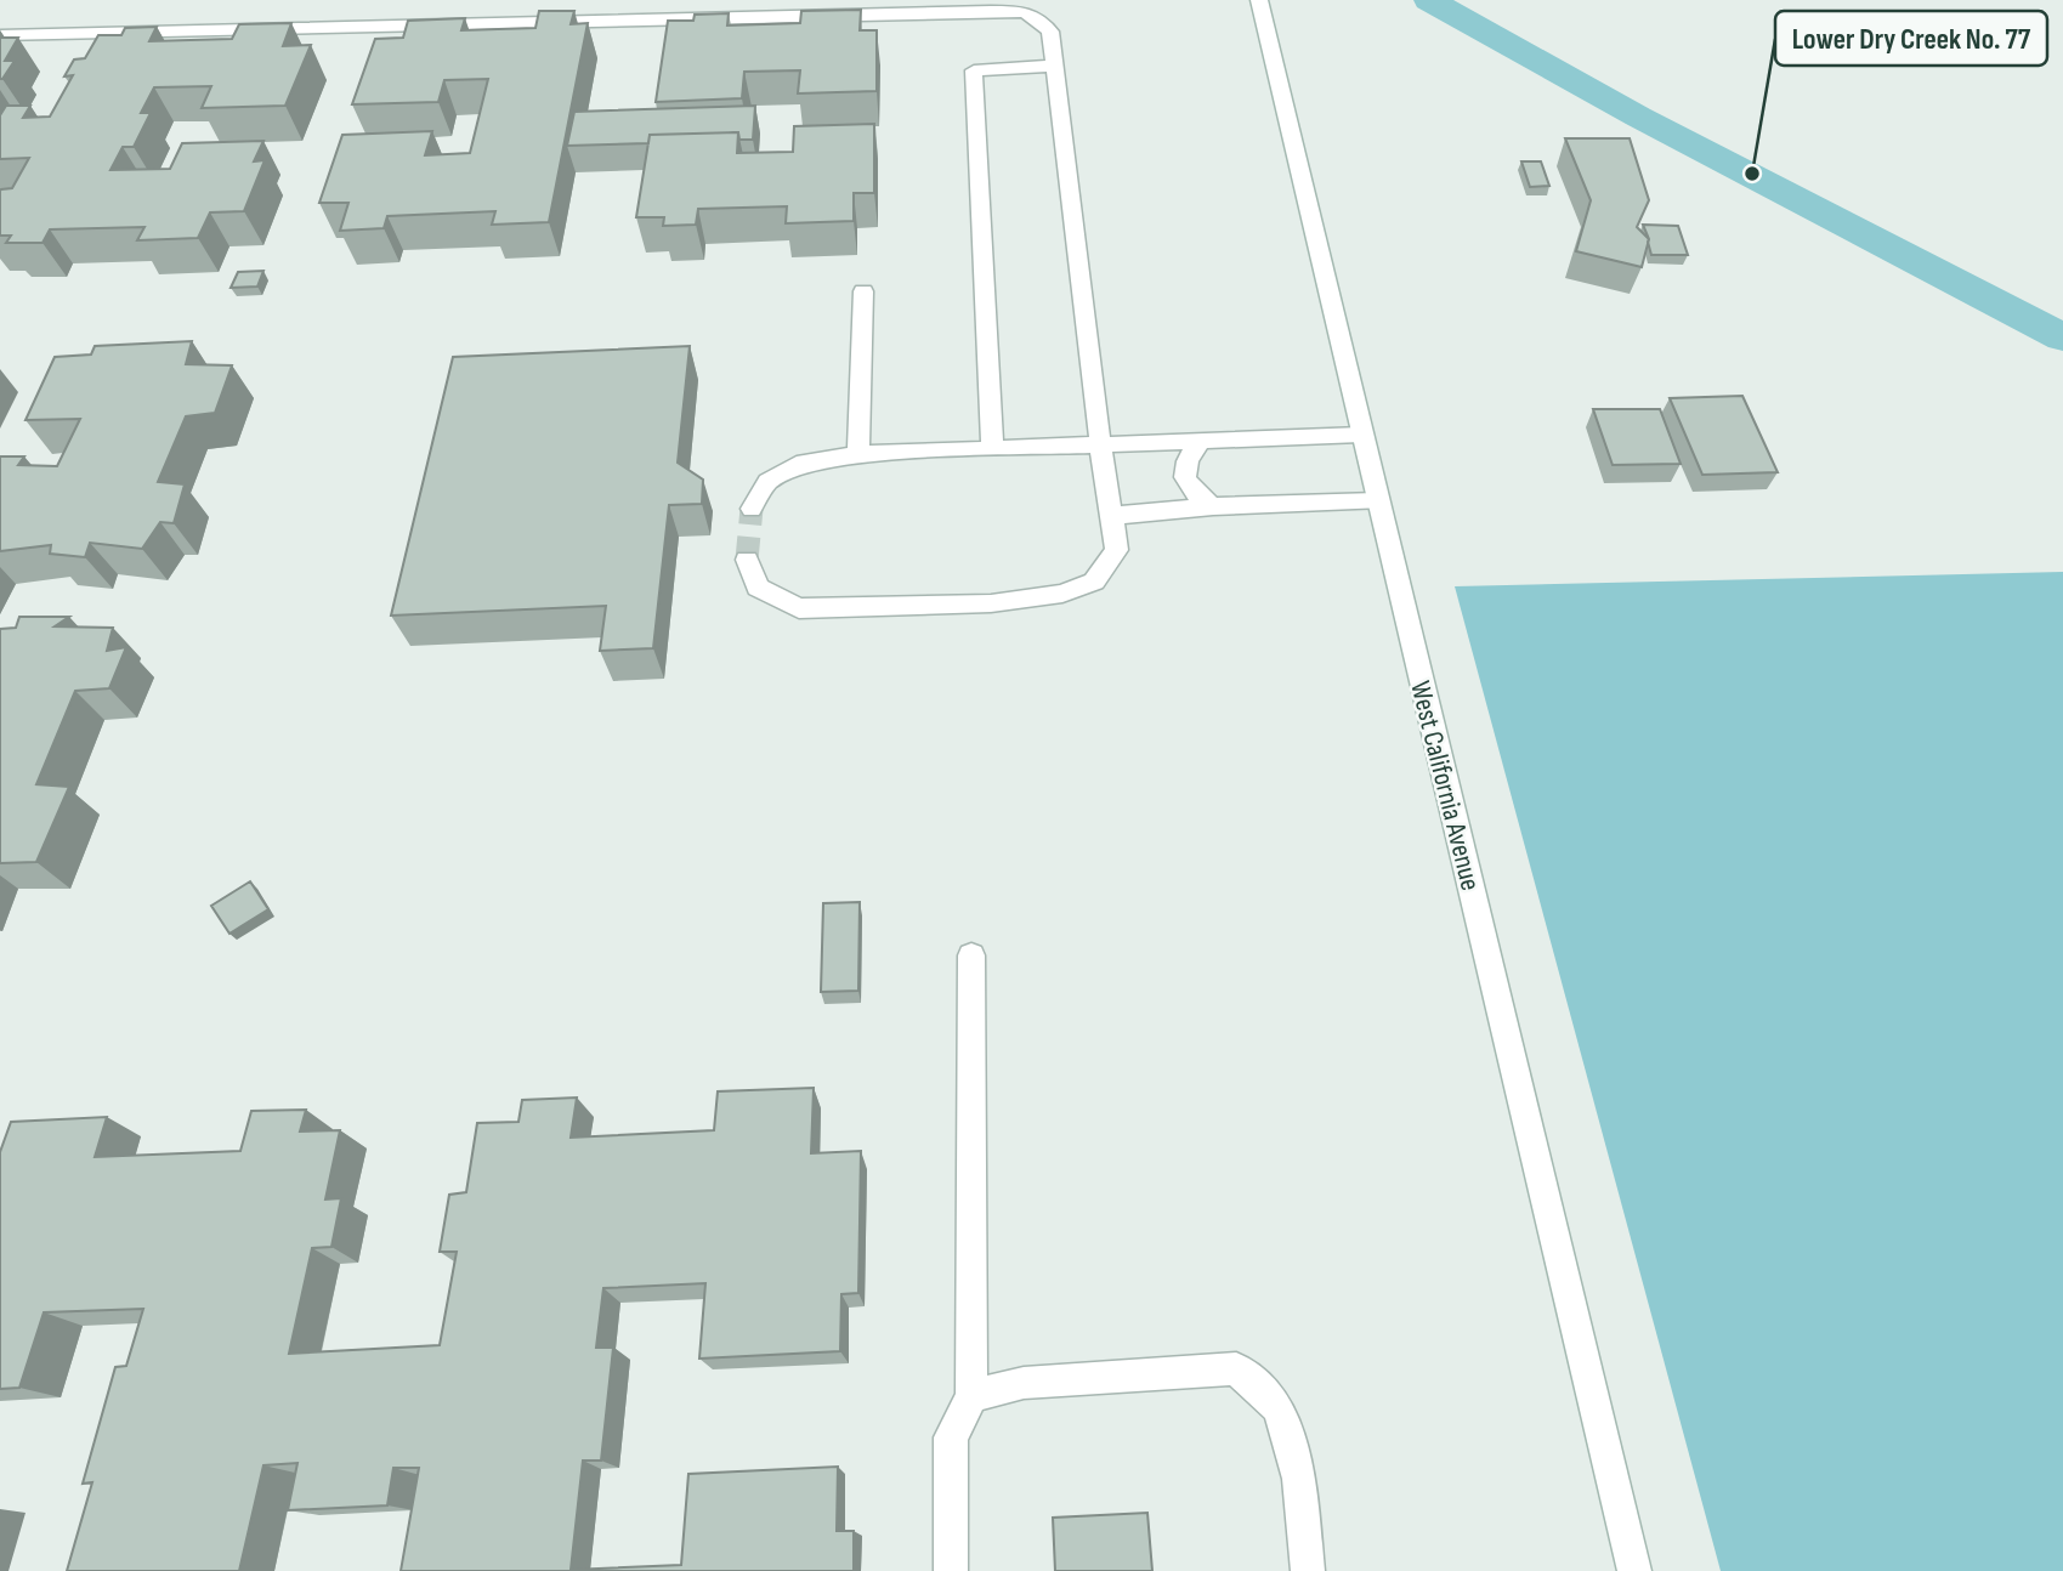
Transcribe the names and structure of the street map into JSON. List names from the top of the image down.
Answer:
{
  "streets": {
    "street": ["West California Avenue"]
  },
  "places": ["Lower Dry Creek No. 77"]
}
